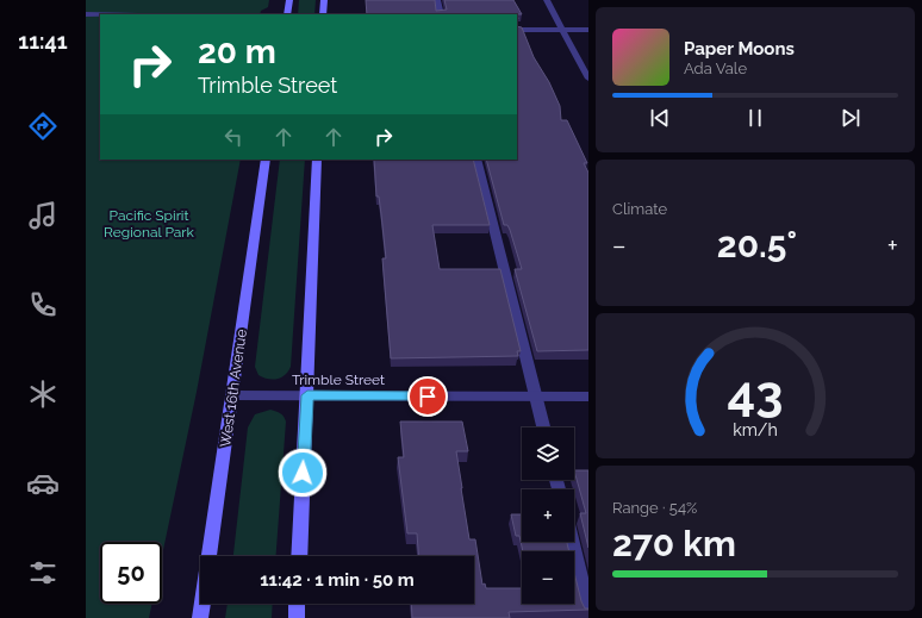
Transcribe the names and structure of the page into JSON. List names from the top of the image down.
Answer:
{
  "streets": {
    "main road": ["West 16th Avenue"],
    "street": ["Trimble Street"]
  },
  "crossings": [
    ["Trimble Street", "West 16th Avenue"]
  ],
  "parks": ["Pacific Spirit Regional Park"],
  "page": {
    "tabs": "11:41",
    "turn": ["20 m", "Trimble Street"],
    "song": ["Paper Moons", "Ada Vale"],
    "tile": [
      "Climate",
      ["Range · 54%", "270 km"]
    ],
    "heat": ["−", "20.5°", "+"],
    "map_buttons": ["+", "−"],
    "limit": "50",
    "trip": "11:42 · 1 min · 50 m",
    "gauge": ["43", "km/h"]
  }
}
